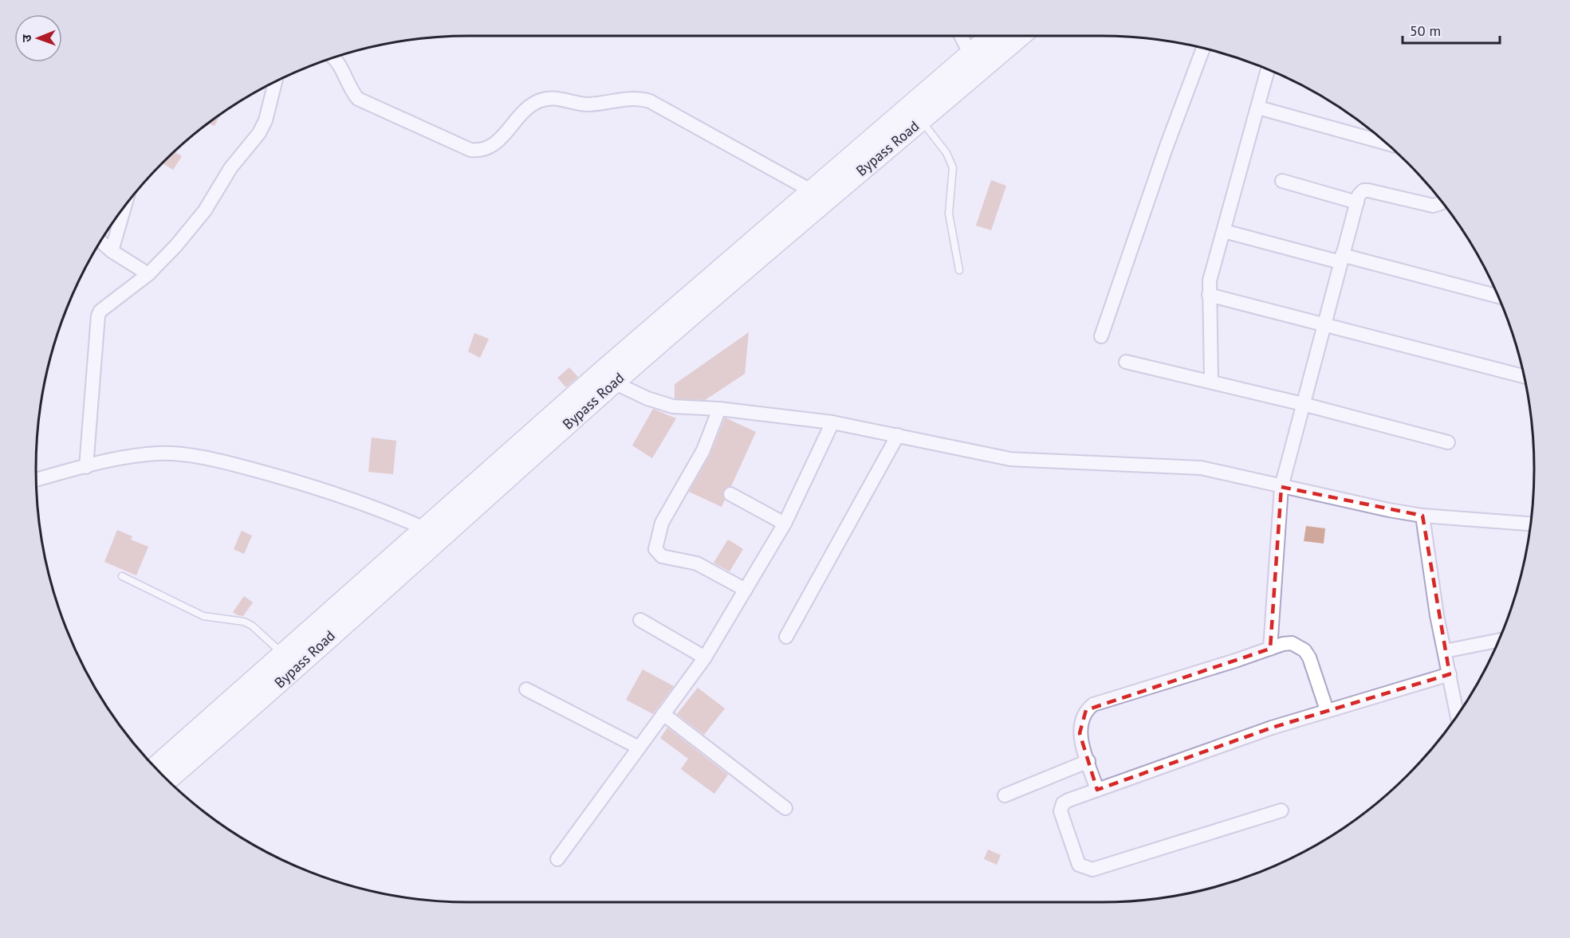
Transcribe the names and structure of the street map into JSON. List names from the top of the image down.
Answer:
{
  "streets": {
    "main road": ["Bypass Road"]
  },
  "scale_bar": "50 m",
  "north": "left"
}
